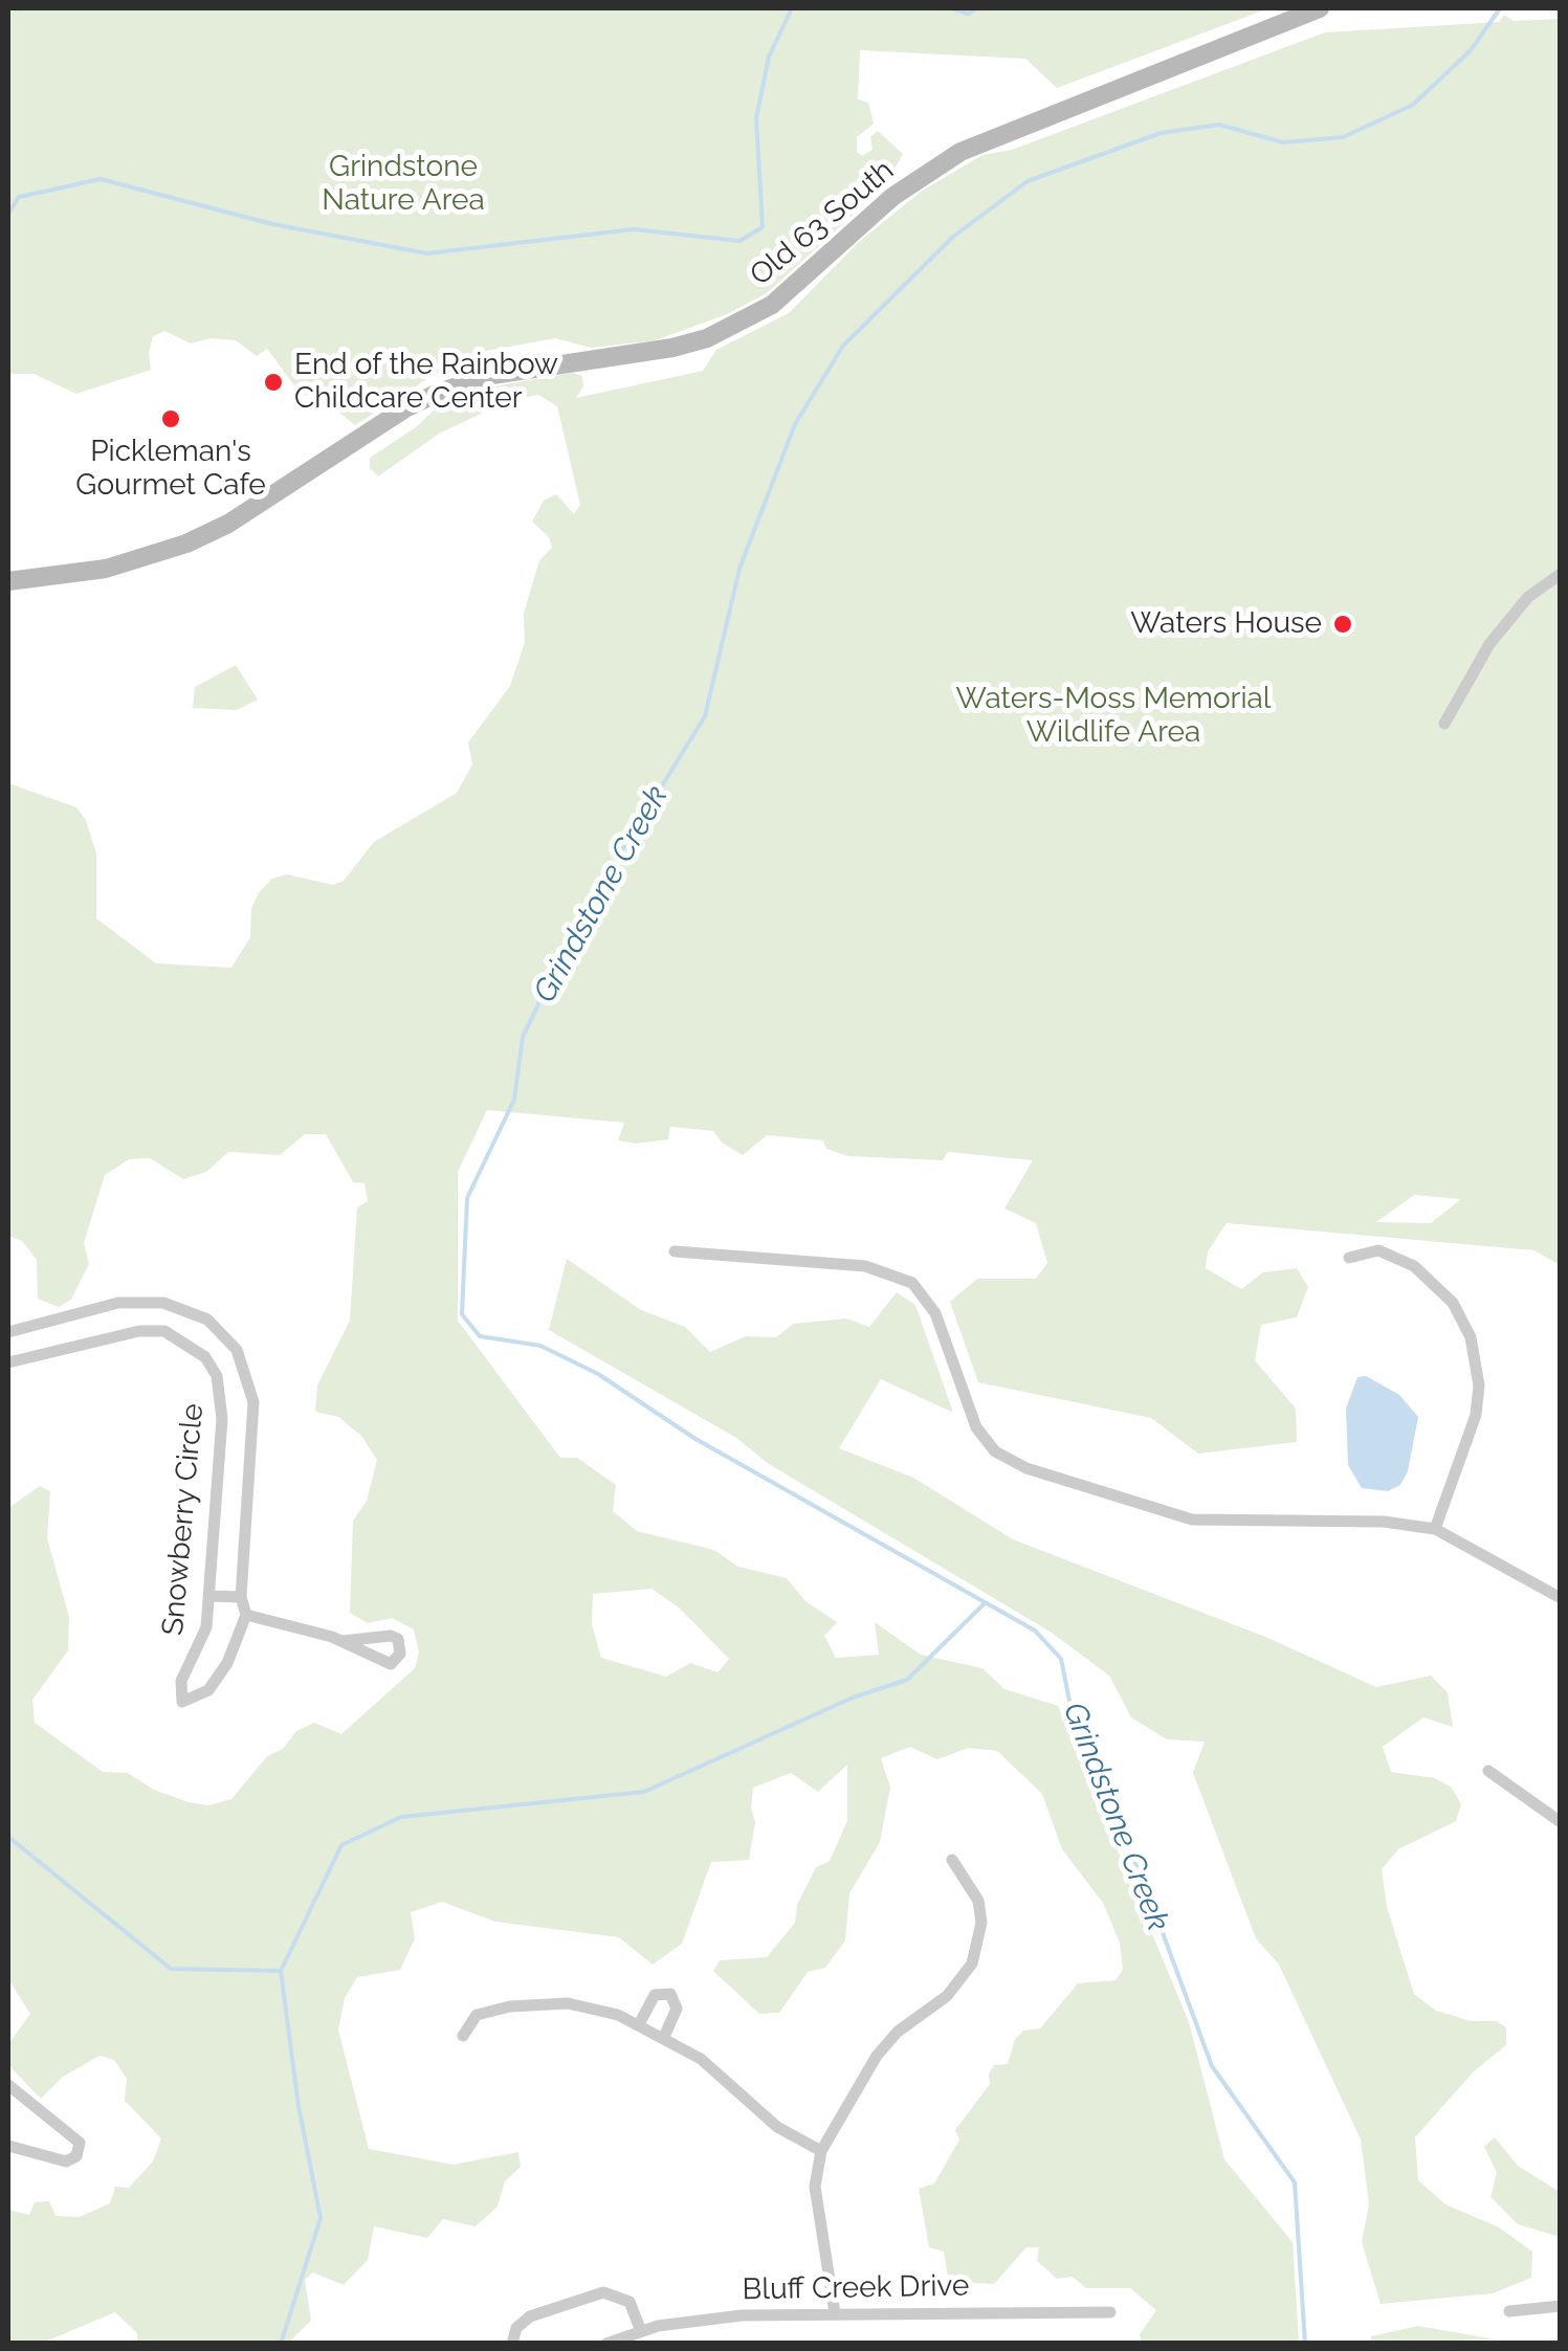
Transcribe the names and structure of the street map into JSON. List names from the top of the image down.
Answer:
{
  "streets": {
    "main road": ["Old 63 South"],
    "street": ["Snowberry Circle", "Bluff Creek Drive"]
  },
  "water": ["Grindstone Creek"],
  "parks": ["Grindstone Nature Area", "Waters-Moss Memorial Wildlife Area"],
  "places": ["End of the Rainbow Childcare Center", "Pickleman's Gourmet Cafe", "Waters House"]
}
